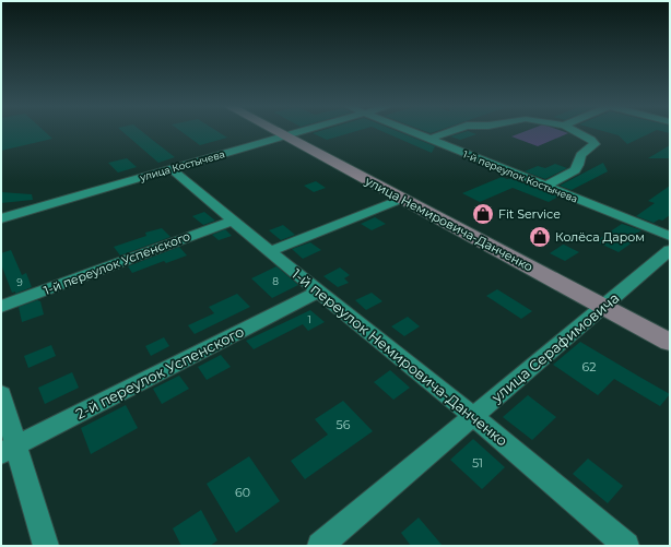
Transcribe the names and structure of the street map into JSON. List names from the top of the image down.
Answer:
{
  "streets": {
    "main road": ["улица Немировича-Данченко"],
    "street": [
      "улица Костычева",
      "1-й переулок Костычева",
      "1-й переулок Успенского",
      "улица Серафимовича",
      "1-й переулок Немировича-Данченко",
      "2-й переулок Успенского"
    ]
  },
  "crossings": [
    ["улица Костычева", "улица Немировича-Данченко"],
    ["улица Костычева", "1-й переулок Немировича-Данченко"],
    ["улица Немировича-Данченко", "улица Серафимовича"],
    ["1-й переулок Успенского", "1-й переулок Немировича-Данченко"],
    ["улица Серафимовича", "1-й переулок Немировича-Данченко"],
    ["1-й переулок Немировича-Данченко", "2-й переулок Успенского"]
  ],
  "places": {
    "shop": ["Fit Service", "Колёса Даром"]
  },
  "house_numbers": [
    "8",
    "9",
    "1",
    "62",
    "56",
    "51",
    "60"
  ]
}
